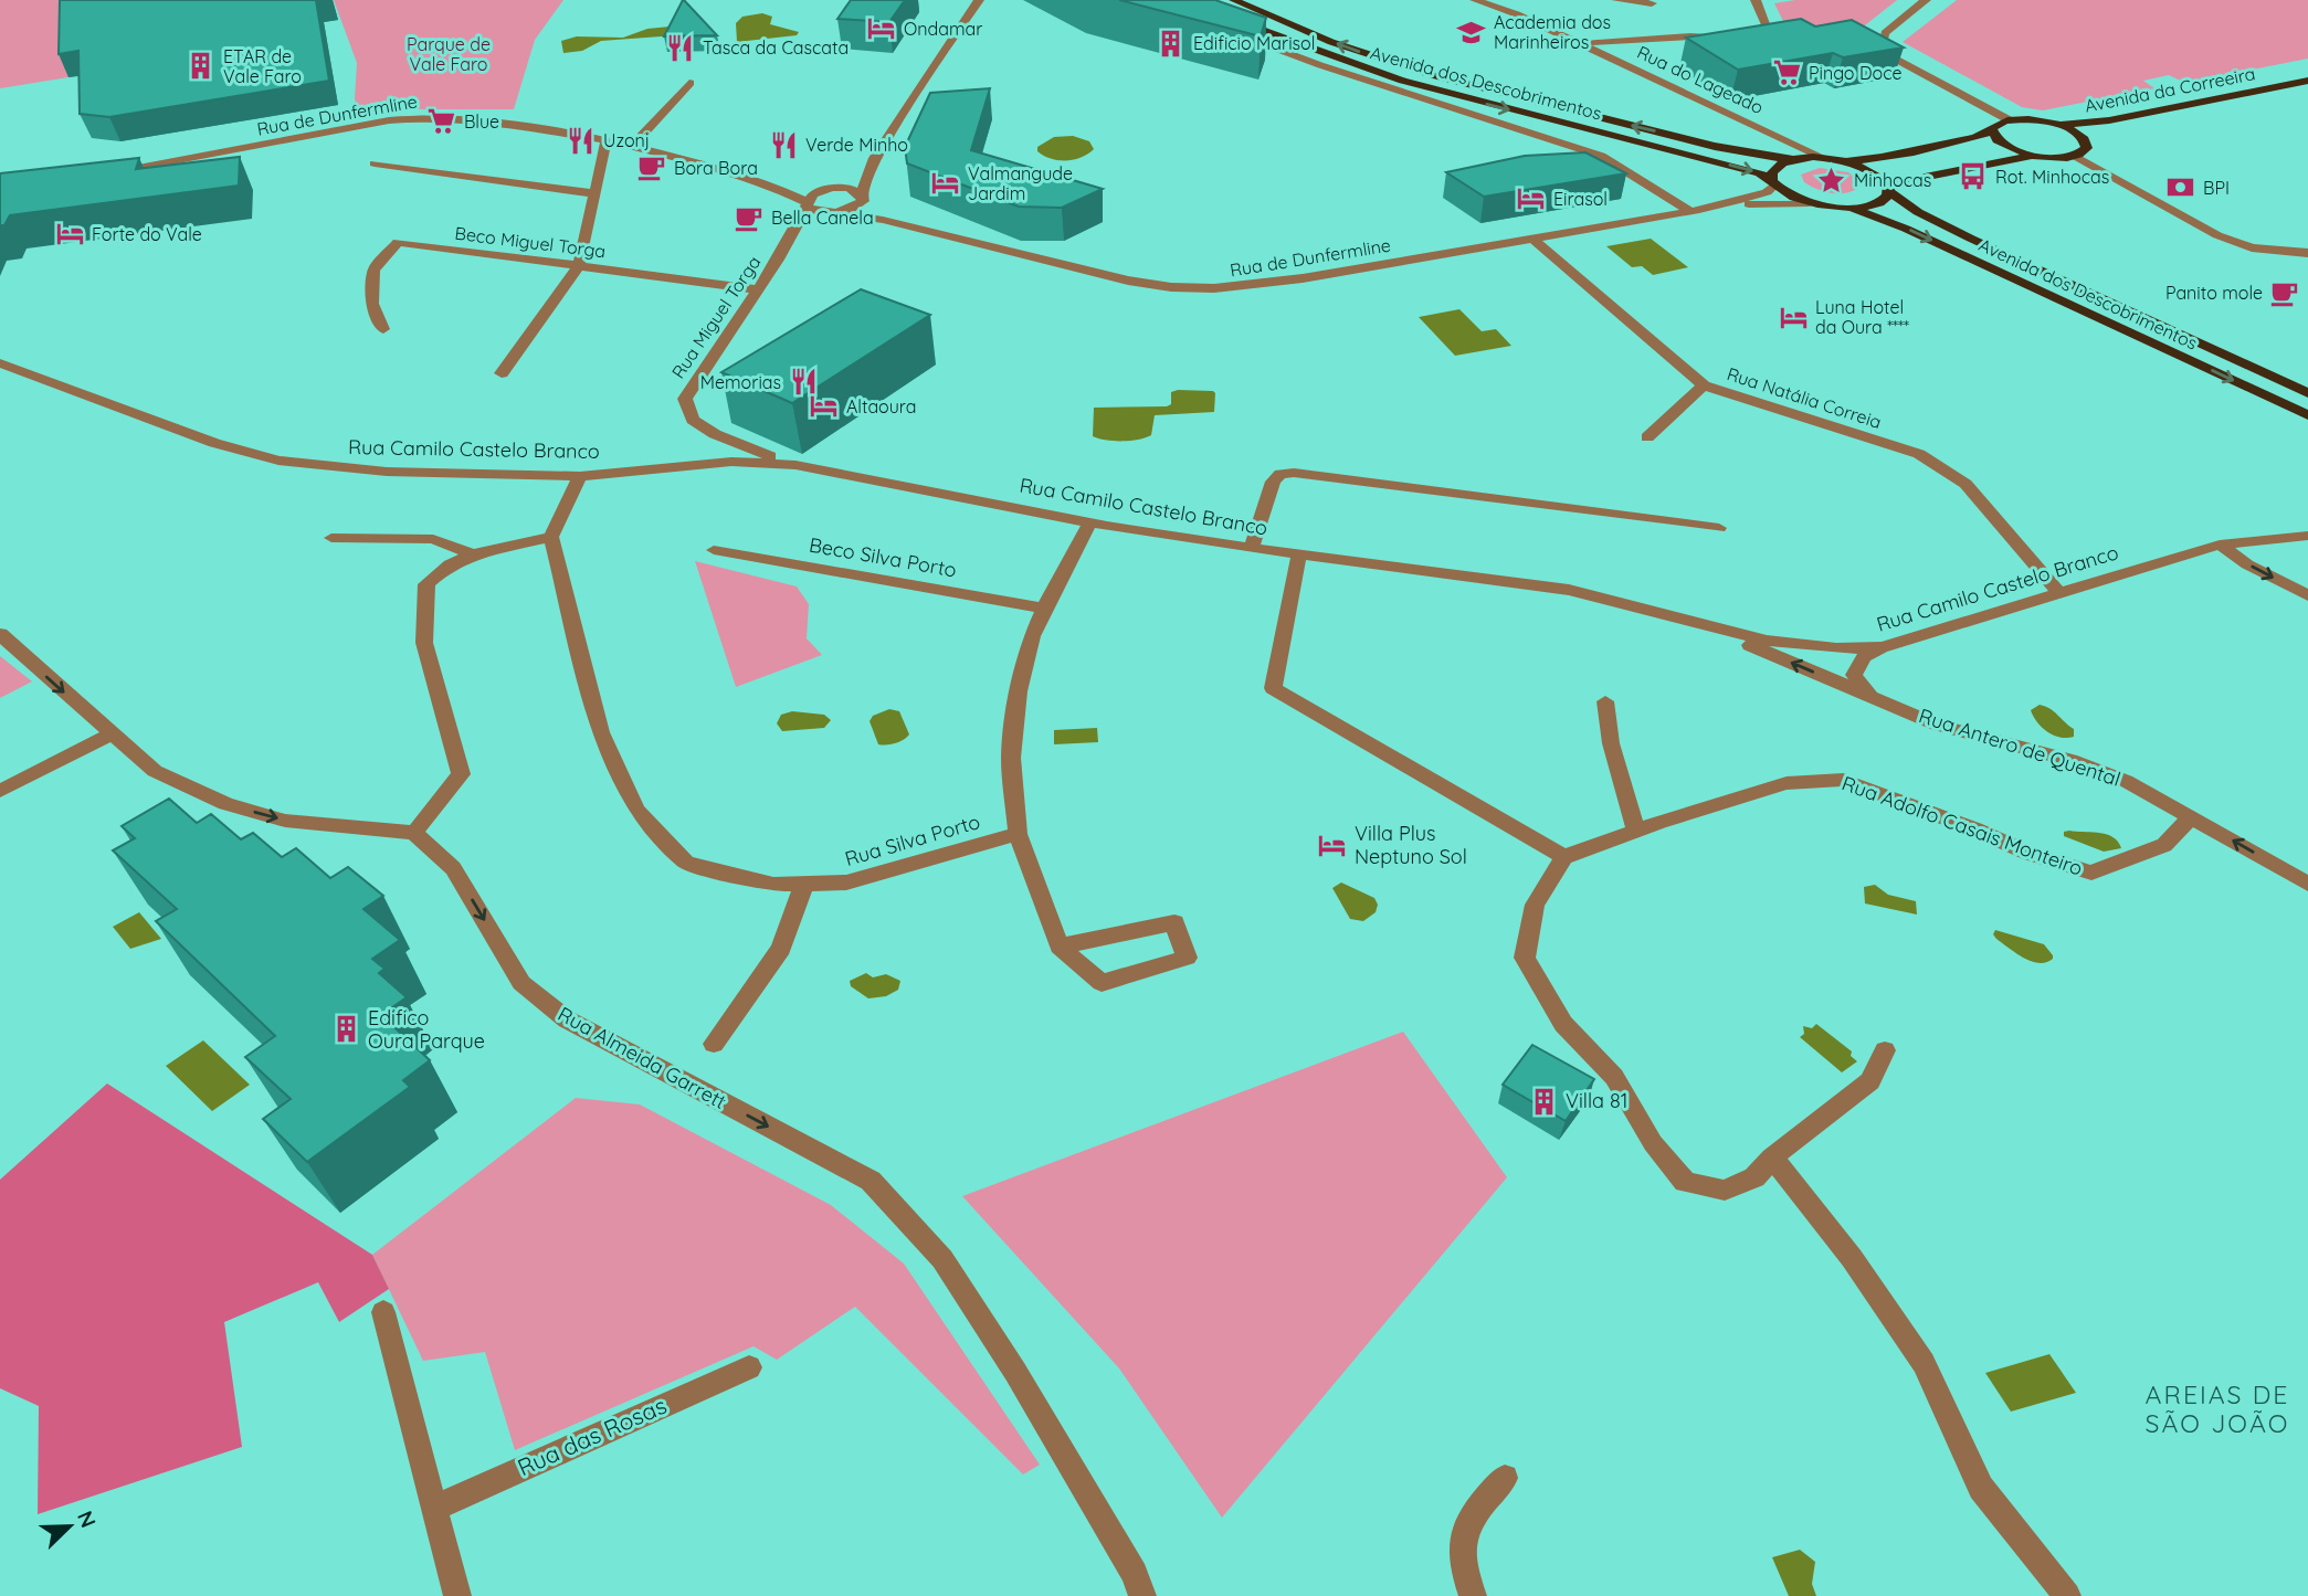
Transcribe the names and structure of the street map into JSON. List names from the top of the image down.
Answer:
{
  "streets": {
    "main road": ["Avenida dos Descobrimentos", "Avenida da Correeira"],
    "street": [
      "Rua do Lageado",
      "Rua de Dunfermline",
      "Beco Miguel Torga",
      "Rua Miguel Torga",
      "Rua Natália Correia",
      "Rua Camilo Castelo Branco",
      "Beco Silva Porto",
      "Rua Antero de Quental",
      "Rua Adolfo Casais Monteiro",
      "Rua Silva Porto",
      "Rua Almeida Garrett",
      "Rua das Rosas"
    ]
  },
  "crossings": [
    ["Rua do Lageado", "Avenida dos Descobrimentos"],
    ["Avenida dos Descobrimentos", "Rua de Dunfermline"],
    ["Rua de Dunfermline", "Rua Miguel Torga"],
    ["Rua de Dunfermline", "Rua Natália Correia"],
    ["Beco Miguel Torga", "Rua Miguel Torga"],
    ["Rua Miguel Torga", "Rua Camilo Castelo Branco"],
    ["Rua Natália Correia", "Rua Camilo Castelo Branco"],
    ["Rua Camilo Castelo Branco", "Rua Antero de Quental"],
    ["Rua Antero de Quental", "Rua Adolfo Casais Monteiro"]
  ],
  "one_way": ["Rua Antero de Quental", "Rua Almeida Garrett"],
  "districts": ["AREIAS DE SÃO JOÃO"],
  "parks": ["Parque de Vale Faro"],
  "places": {
    "hotel": [
      "Ondamar",
      "Valmangude Jardim",
      "Eirasol",
      "Forte do Vale",
      "Luna Hotel da Oura ****",
      "Altaoura",
      "Villa Plus Neptuno Sol"
    ],
    "school or university": ["Academia dos Marinheiros"],
    "building": [
      "Edificio Marisol",
      "ETAR de Vale Faro",
      "Edifico Oura Parque",
      "Villa 81"
    ],
    "restaurant": [
      "Tasca da Cascata",
      "Uzonj",
      "Verde Minho",
      "Memorias"
    ],
    "supermarket": ["Pingo Doce", "Blue"],
    "cafe": ["Bora Bora", "Bella Canela", "Panito mole"],
    "bus stop": ["Rot. Minhocas"],
    "place": ["Minhocas"],
    "bank": ["BPI"]
  },
  "north": "top right"
}
